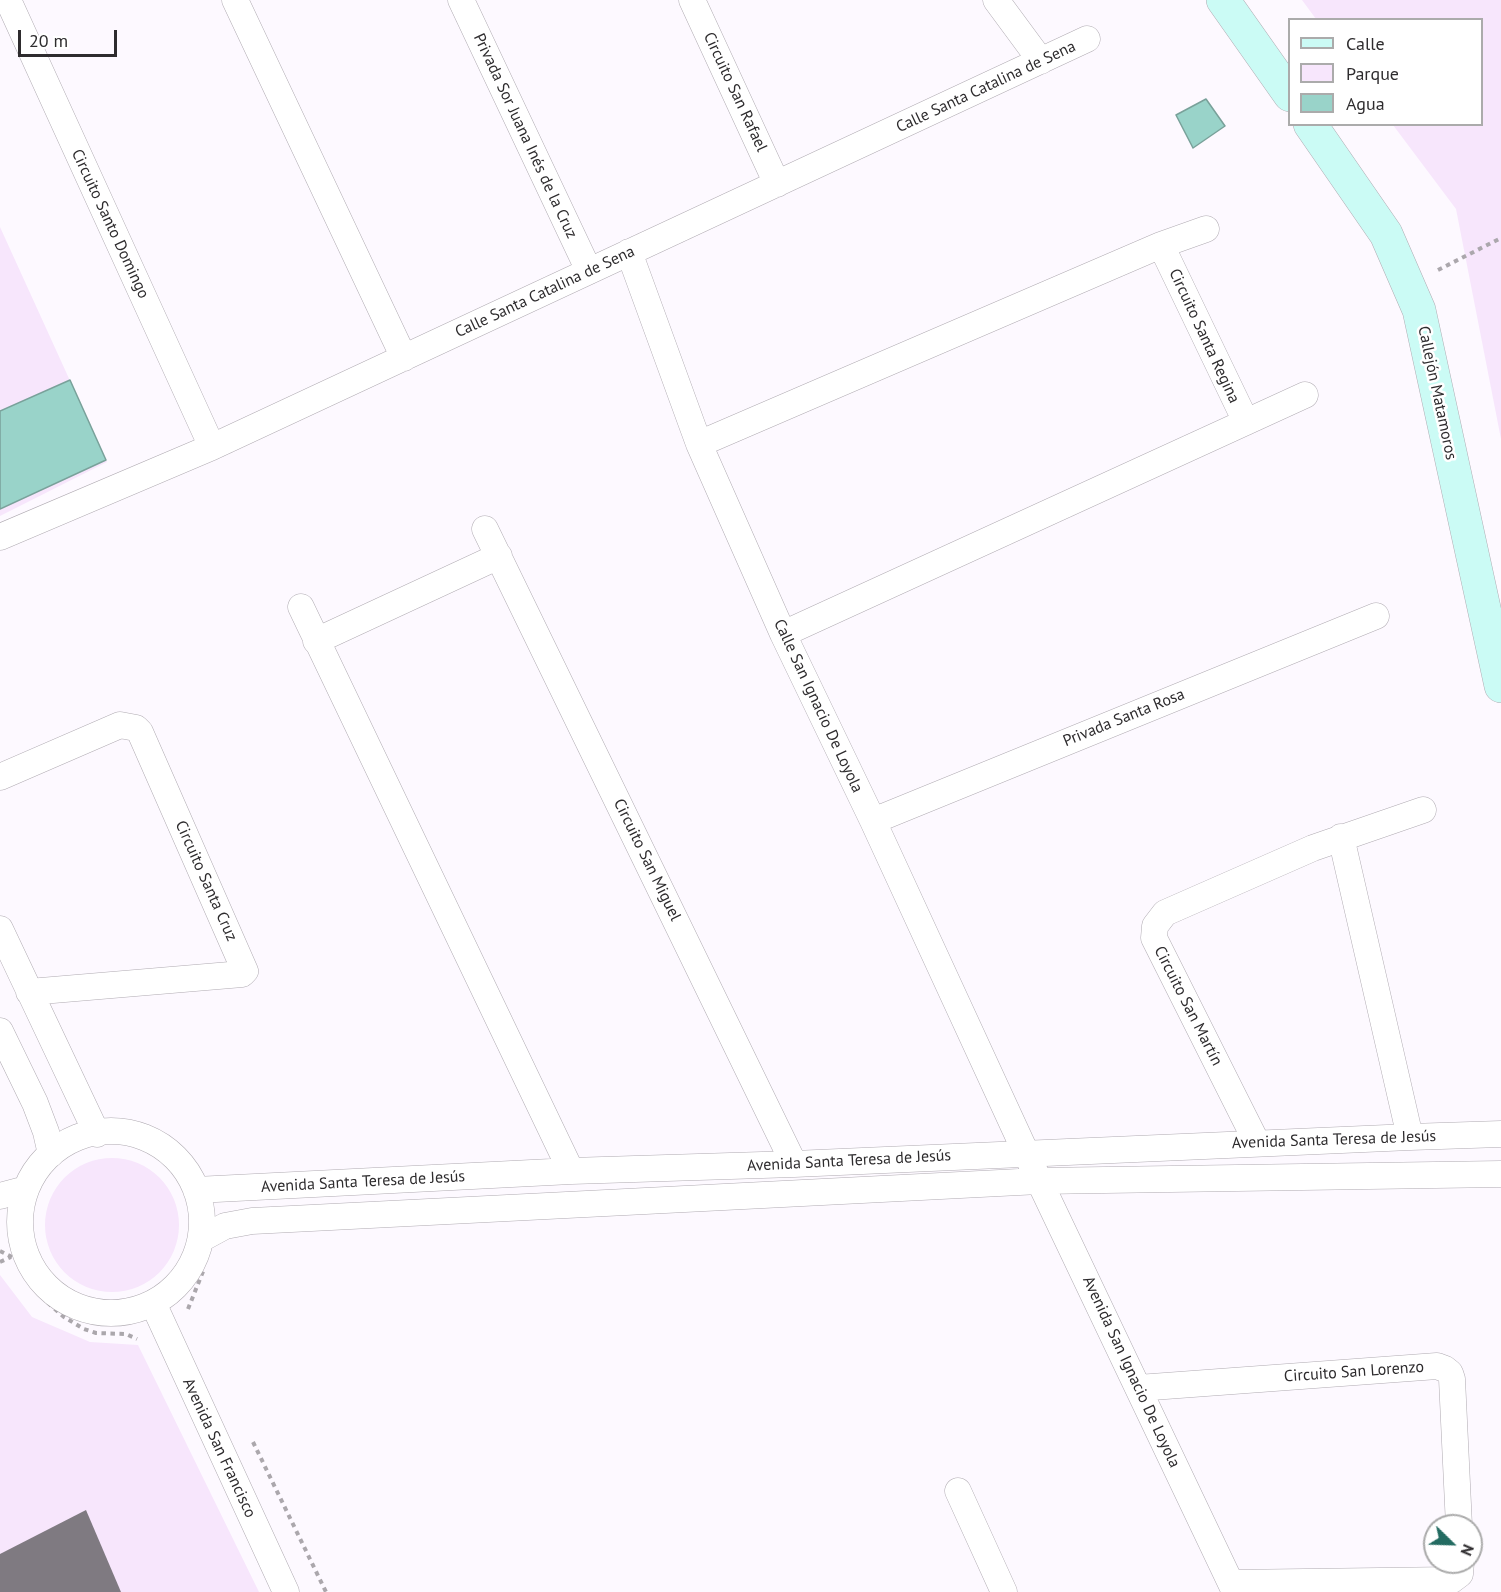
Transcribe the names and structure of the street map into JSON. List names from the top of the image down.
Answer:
{
  "streets": {
    "street": [
      "Calle Santa Catalina de Sena",
      "Circuito San Rafael",
      "Privada Sor Juana Inés de la Cruz",
      "Circuito Santo Domingo",
      "Circuito Santa Regina",
      "Callejón Matamoros",
      "Calle San Ignacio De Loyola",
      "Privada Santa Rosa",
      "Circuito San Miguel",
      "Circuito Santa Cruz",
      "Circuito San Martín",
      "Avenida Santa Teresa de Jesús",
      "Avenida San Ignacio De Loyola",
      "Circuito San Lorenzo",
      "Avenida San Francisco"
    ]
  },
  "crossings": [
    ["Calle Santa Catalina de Sena", "Circuito San Rafael"],
    ["Calle Santa Catalina de Sena", "Privada Sor Juana Inés de la Cruz"],
    ["Calle Santa Catalina de Sena", "Circuito Santo Domingo"],
    ["Calle Santa Catalina de Sena", "Calle San Ignacio De Loyola"],
    ["Circuito Santa Regina", "Calle San Ignacio De Loyola"],
    ["Calle San Ignacio De Loyola", "Privada Santa Rosa"],
    ["Calle San Ignacio De Loyola", "Avenida Santa Teresa de Jesús"],
    ["Calle San Ignacio De Loyola", "Avenida San Ignacio De Loyola"],
    ["Circuito San Miguel", "Avenida Santa Teresa de Jesús"],
    ["Circuito San Martín", "Avenida Santa Teresa de Jesús"],
    ["Avenida Santa Teresa de Jesús", "Avenida San Ignacio De Loyola"],
    ["Avenida Santa Teresa de Jesús", "Avenida San Francisco"],
    ["Avenida San Ignacio De Loyola", "Circuito San Lorenzo"]
  ],
  "legend": ["Calle", "Parque", "Agua"],
  "scale_bar": "20 m",
  "north": "bottom right"
}
